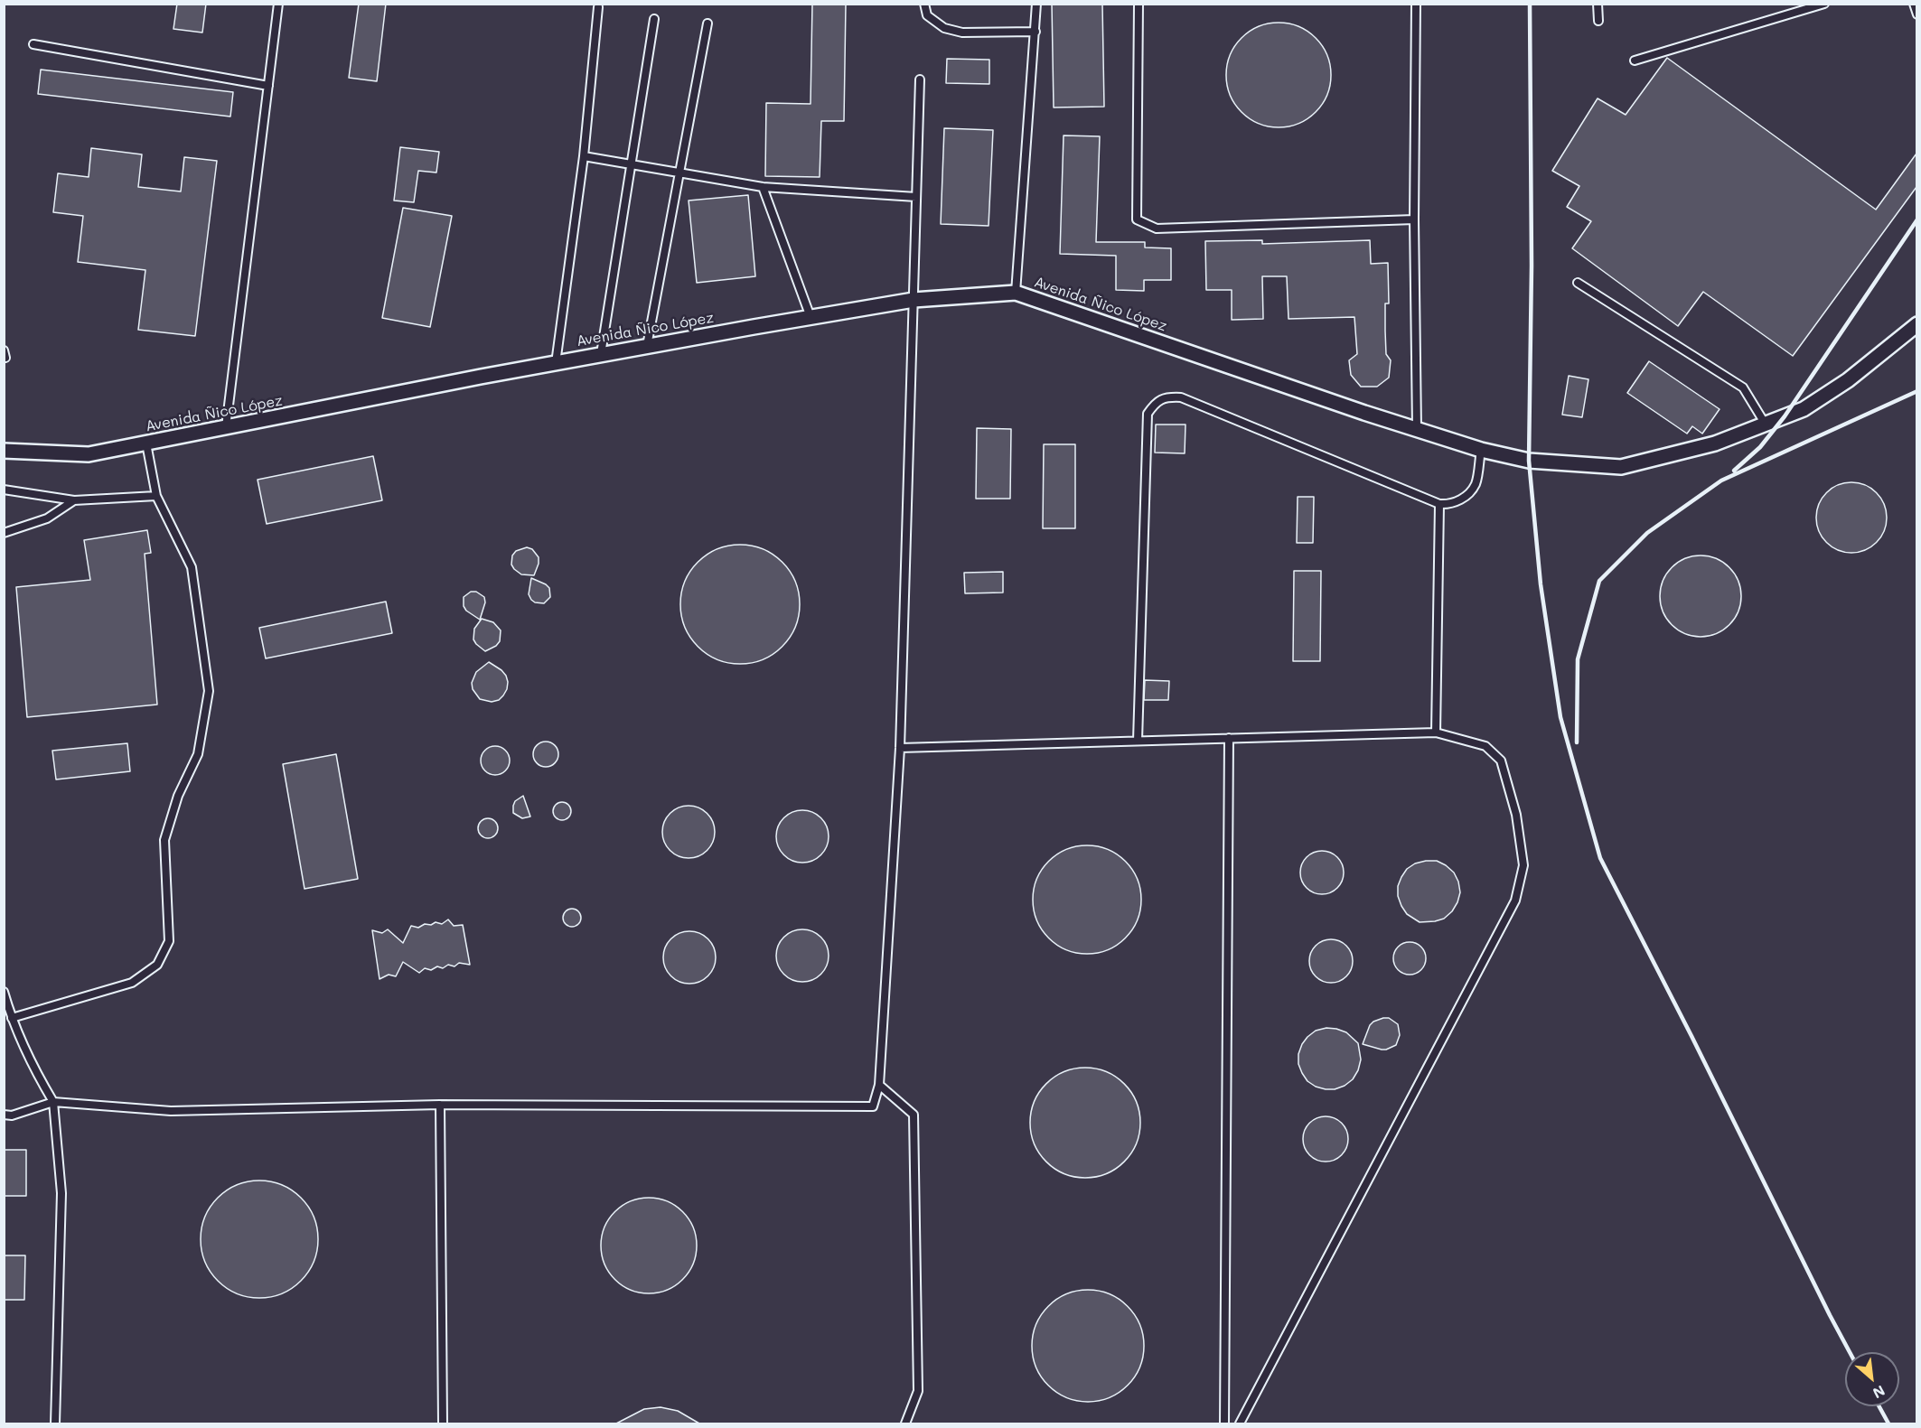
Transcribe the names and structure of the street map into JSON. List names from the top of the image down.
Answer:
{
  "streets": {
    "street": ["Avenida Ñico López"]
  },
  "north": "bottom right"
}
